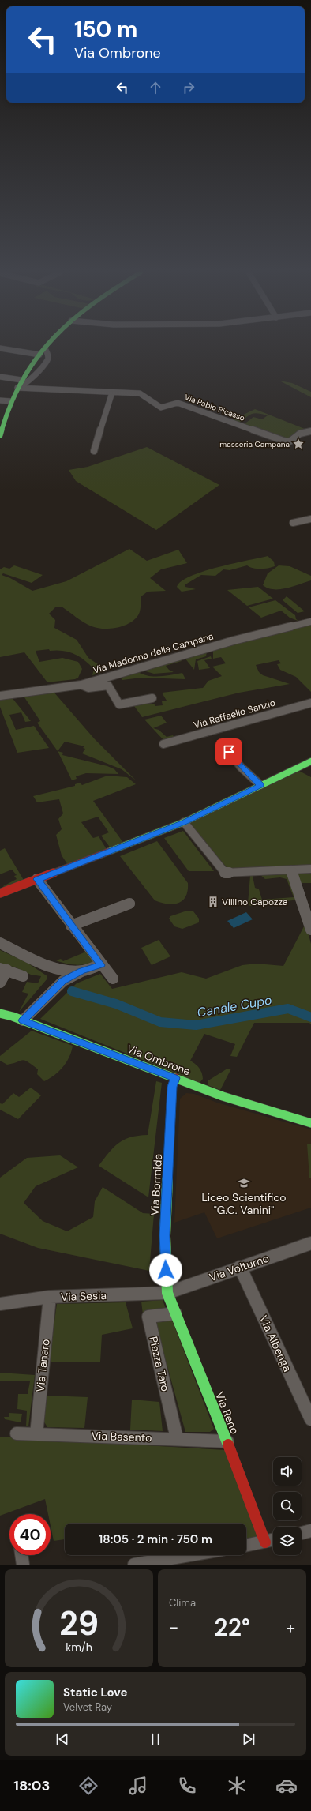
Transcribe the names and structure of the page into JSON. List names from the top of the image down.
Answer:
{
  "streets": {
    "street": [
      "Via Pablo Picasso",
      "Via Madonna della Campana",
      "Via Raffaello Sanzio",
      "Via Ombrone",
      "Via Bormida",
      "Via Volturno",
      "Via Sesia",
      "Via Albenga",
      "Piazza Taro",
      "Via Tanaro",
      "Via Reno",
      "Via Basento"
    ]
  },
  "crossings": [
    ["Via Ombrone", "Via Bormida"],
    ["Via Bormida", "Via Volturno"],
    ["Via Bormida", "Via Sesia"],
    ["Via Bormida", "Via Reno"],
    ["Via Volturno", "Via Sesia"],
    ["Via Volturno", "Via Albenga"],
    ["Via Volturno", "Via Reno"],
    ["Via Sesia", "Via Tanaro"],
    ["Via Sesia", "Via Reno"],
    ["Piazza Taro", "Via Reno"],
    ["Piazza Taro", "Via Basento"],
    ["Via Tanaro", "Via Basento"],
    ["Via Reno", "Via Basento"]
  ],
  "water": ["Canale Cupo"],
  "places": {
    "place": ["masseria Campana"],
    "building": ["Villino Capozza"],
    "school or university": ["Liceo Scientifico \"G.C. Vanini\""]
  },
  "page": {
    "turn": ["150 m", "Via Ombrone"],
    "limit": "40",
    "trip": "18:05 · 2 min · 750 m",
    "tile": "Clima",
    "heat": ["−", "22°", "+"],
    "song": ["Static Love", "Velvet Ray"],
    "tabs": "18:03",
    "gauge": ["29", "km/h"]
  }
}
